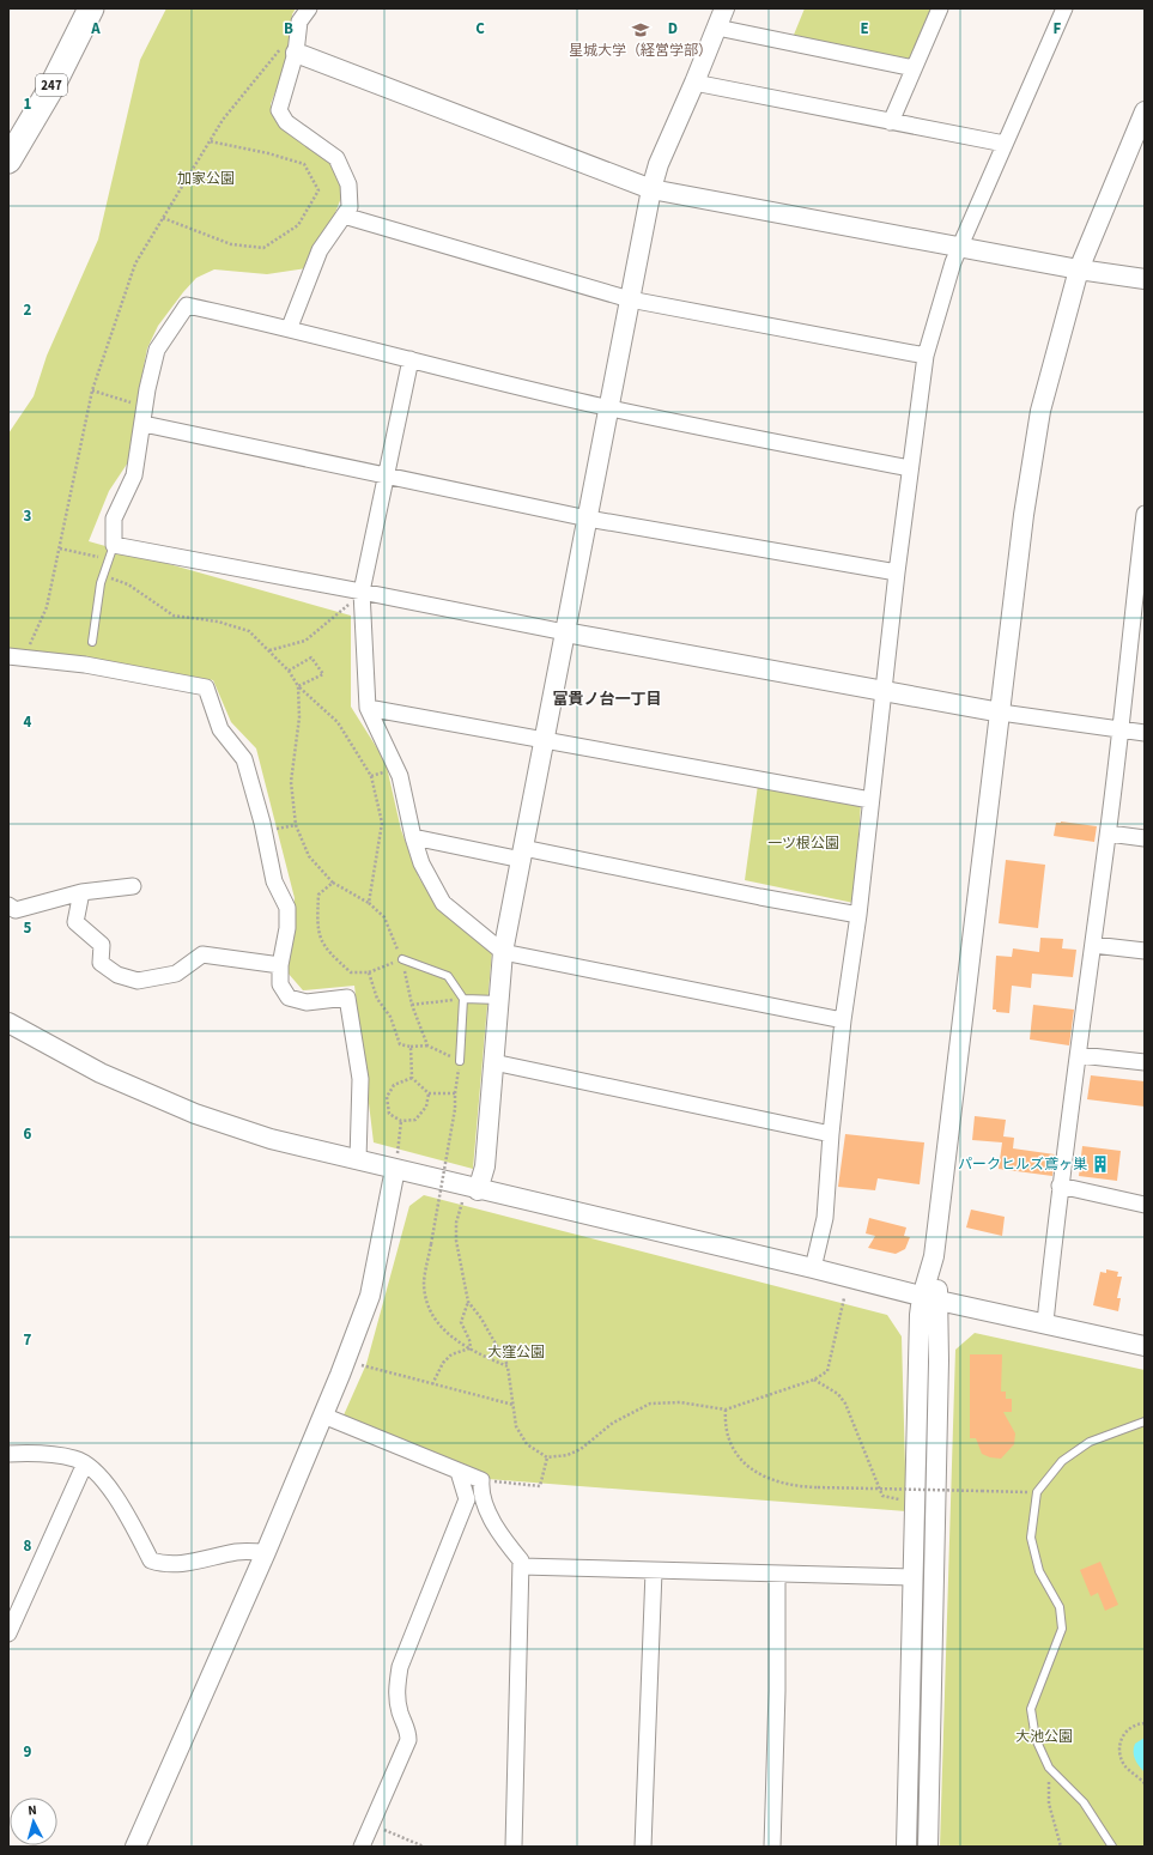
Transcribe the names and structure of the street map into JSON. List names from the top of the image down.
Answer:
{
  "streets": {
    "highway": ["247"]
  },
  "districts": ["富貴ノ台一丁目"],
  "parks": [
    "加家公園",
    "一ツ根公園",
    "大窪公園",
    "大池公園"
  ],
  "places": {
    "school or university": ["星城大学（経営学部）"],
    "building": ["パークヒルズ鳶ヶ巣"]
  },
  "north": "top",
  "grid": {
    "columns": [
      "A",
      "B",
      "C",
      "D",
      "E",
      "F"
    ],
    "rows": [
      "1",
      "2",
      "3",
      "4",
      "5",
      "6",
      "7",
      "8",
      "9"
    ]
  }
}
